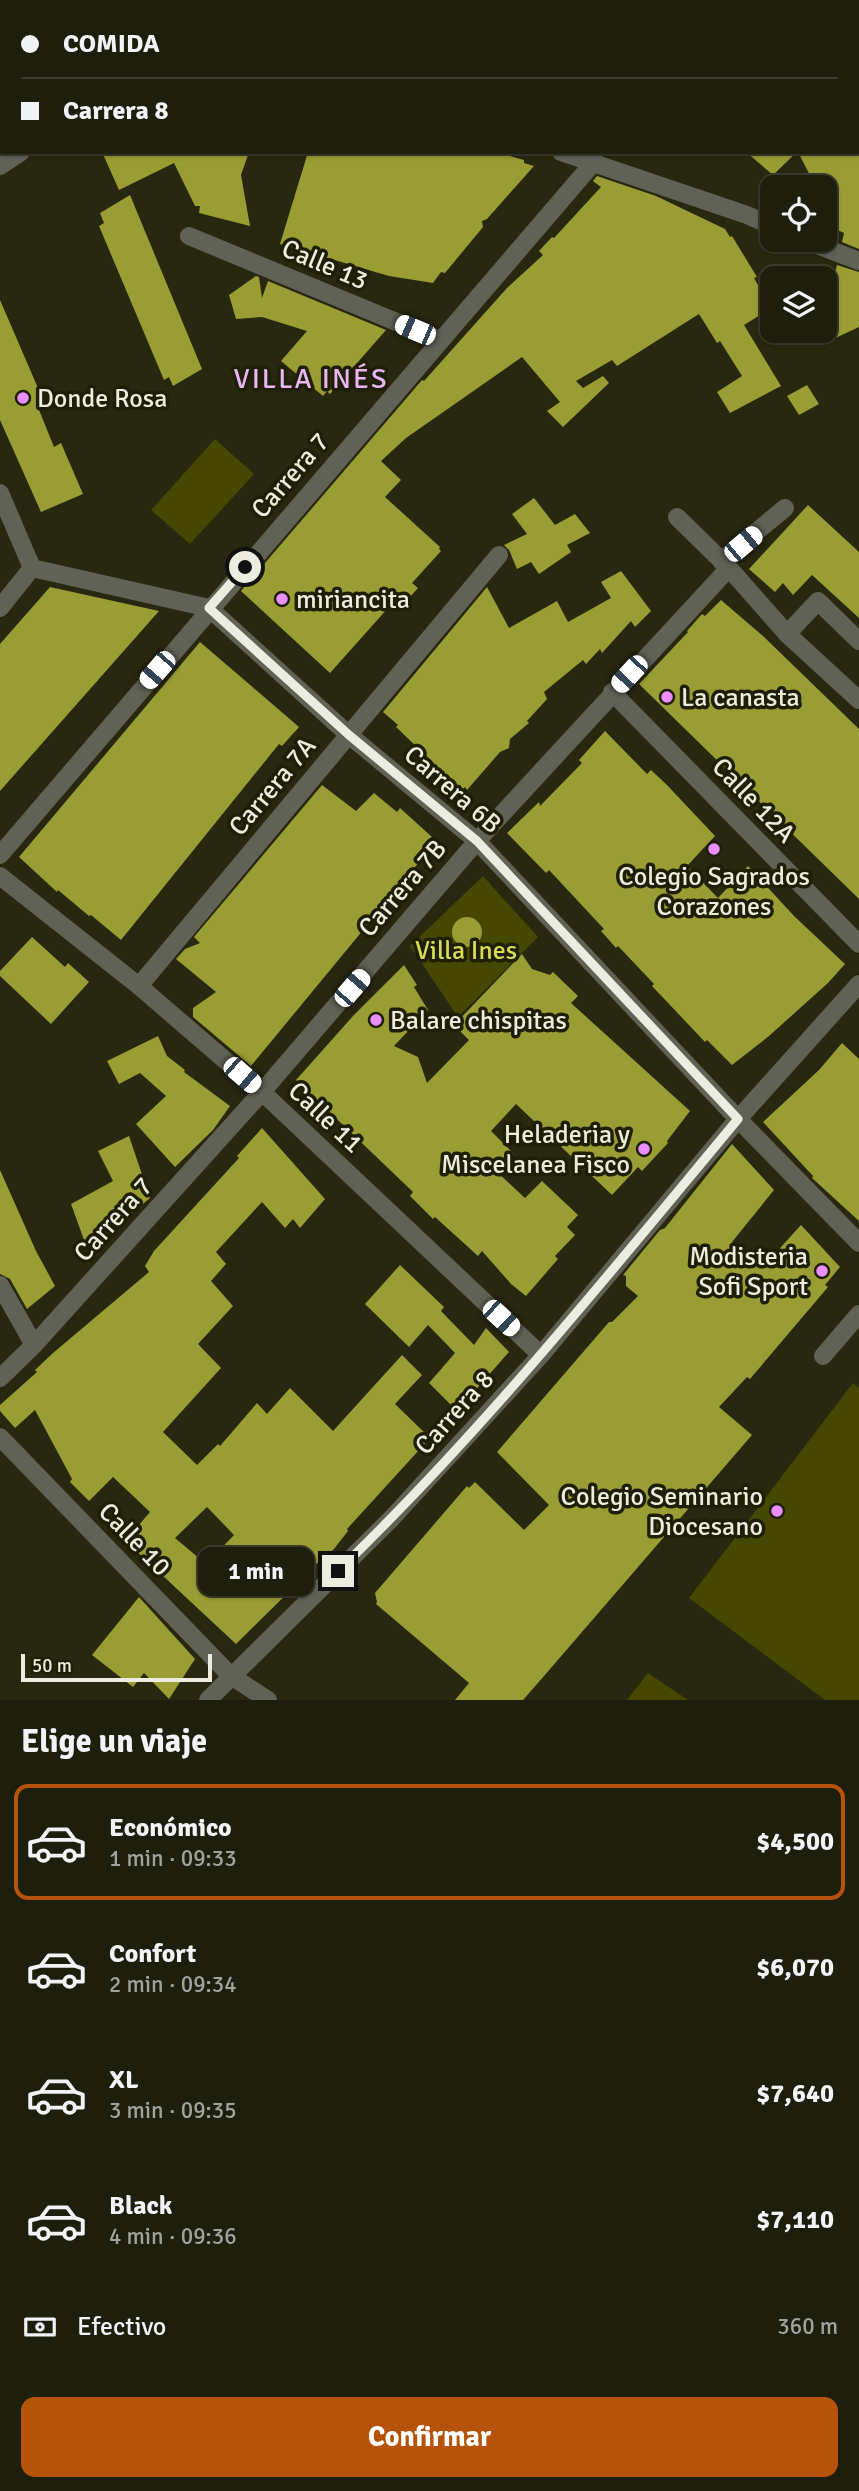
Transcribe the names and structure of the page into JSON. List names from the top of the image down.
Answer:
{
  "streets": {
    "street": [
      "Calle 13",
      "Carrera 7",
      "Carrera 7A",
      "Carrera 6B",
      "Calle 12A",
      "Carrera 7B",
      "Calle 11",
      "Carrera 8",
      "Calle 10"
    ]
  },
  "crossings": [
    ["Calle 13", "Carrera 7"],
    ["Carrera 7", "Carrera 6B"],
    ["Carrera 7", "Carrera 7B"],
    ["Carrera 7", "Calle 11"],
    ["Carrera 7A", "Carrera 6B"],
    ["Carrera 7A", "Calle 11"],
    ["Carrera 6B", "Carrera 7B"],
    ["Carrera 6B", "Carrera 8"],
    ["Calle 12A", "Carrera 7B"],
    ["Carrera 7B", "Calle 11"],
    ["Calle 11", "Carrera 8"],
    ["Carrera 8", "Calle 10"]
  ],
  "districts": ["VILLA INÉS"],
  "parks": ["Villa Ines"],
  "places": [
    "Donde Rosa",
    "miriancita",
    "La canasta",
    "Colegio Sagrados Corazones",
    "Balare chispitas",
    "Heladeria y Miscelanea Fisco",
    "Modisteria Sofi Sport",
    "Colegio Seminario Diocesano"
  ],
  "scale_bar": "50 m",
  "page": {
    "banner": ["COMIDA", "Carrera 8"],
    "bubble": "1 min",
    "scale": "50 m",
    "heading": "Elige un viaje",
    "list": [
      {
        "name": "Económico",
        "note": "1 min · 09:33",
        "value": "$4,500"
      },
      {
        "name": "Confort",
        "note": "2 min · 09:34",
        "value": "$6,070"
      },
      {
        "name": "XL",
        "note": "3 min · 09:35",
        "value": "$7,640"
      },
      {
        "name": "Black",
        "note": "4 min · 09:36",
        "value": "$7,110"
      }
    ],
    "pay": ["Efectivo", "360 m"],
    "buttons": "Confirmar"
  }
}
